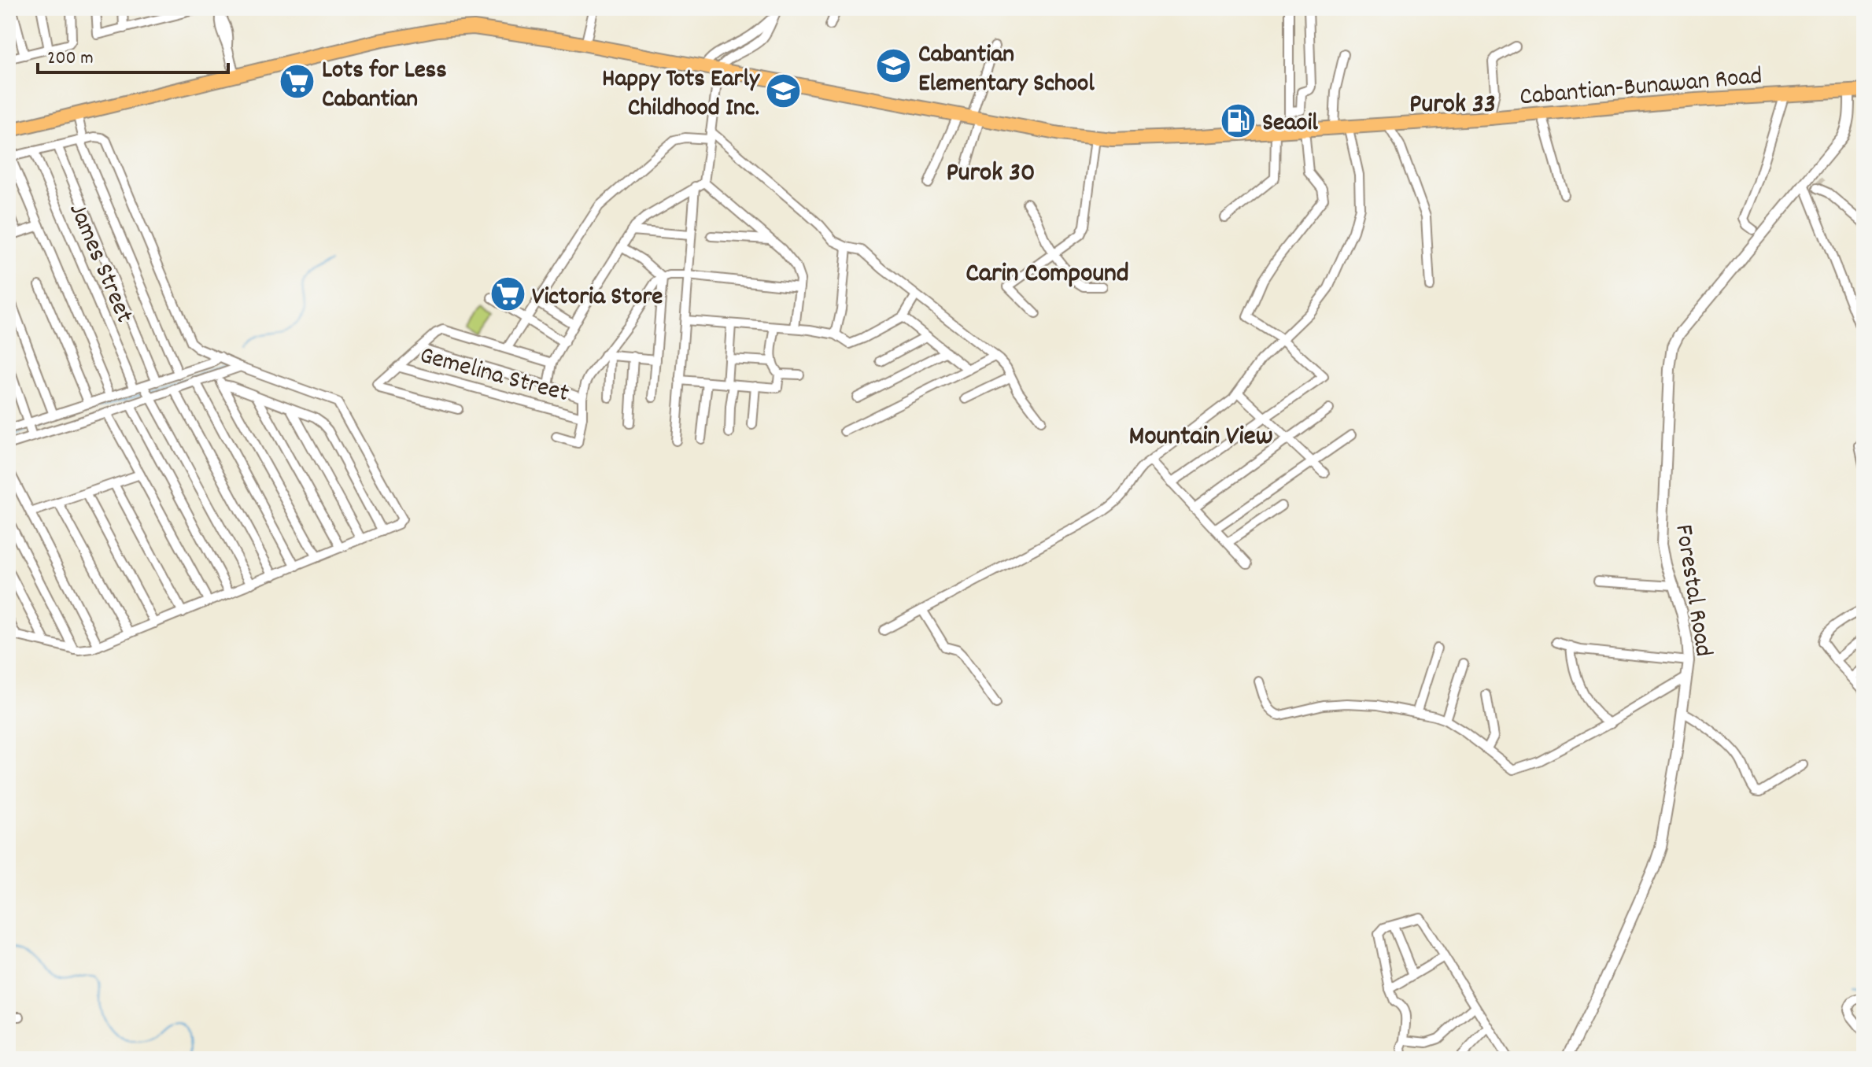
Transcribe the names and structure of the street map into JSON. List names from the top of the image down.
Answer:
{
  "streets": {
    "main road": ["Cabantian-Bunawan Road"],
    "street": ["James Street", "Gemelina Street", "Forestal Road"]
  },
  "crossings": [
    ["Cabantian-Bunawan Road", "Forestal Road"]
  ],
  "districts": [
    "Purok 33",
    "Purok 30",
    "Carin Compound",
    "Mountain View"
  ],
  "places": {
    "school or university": ["Cabantian Elementary School", "Happy Tots Early Childhood Inc."],
    "supermarket": ["Lots for Less Cabantian", "Victoria Store"],
    "fuel station": ["Seaoil"]
  },
  "scale_bar": "200 m"
}
